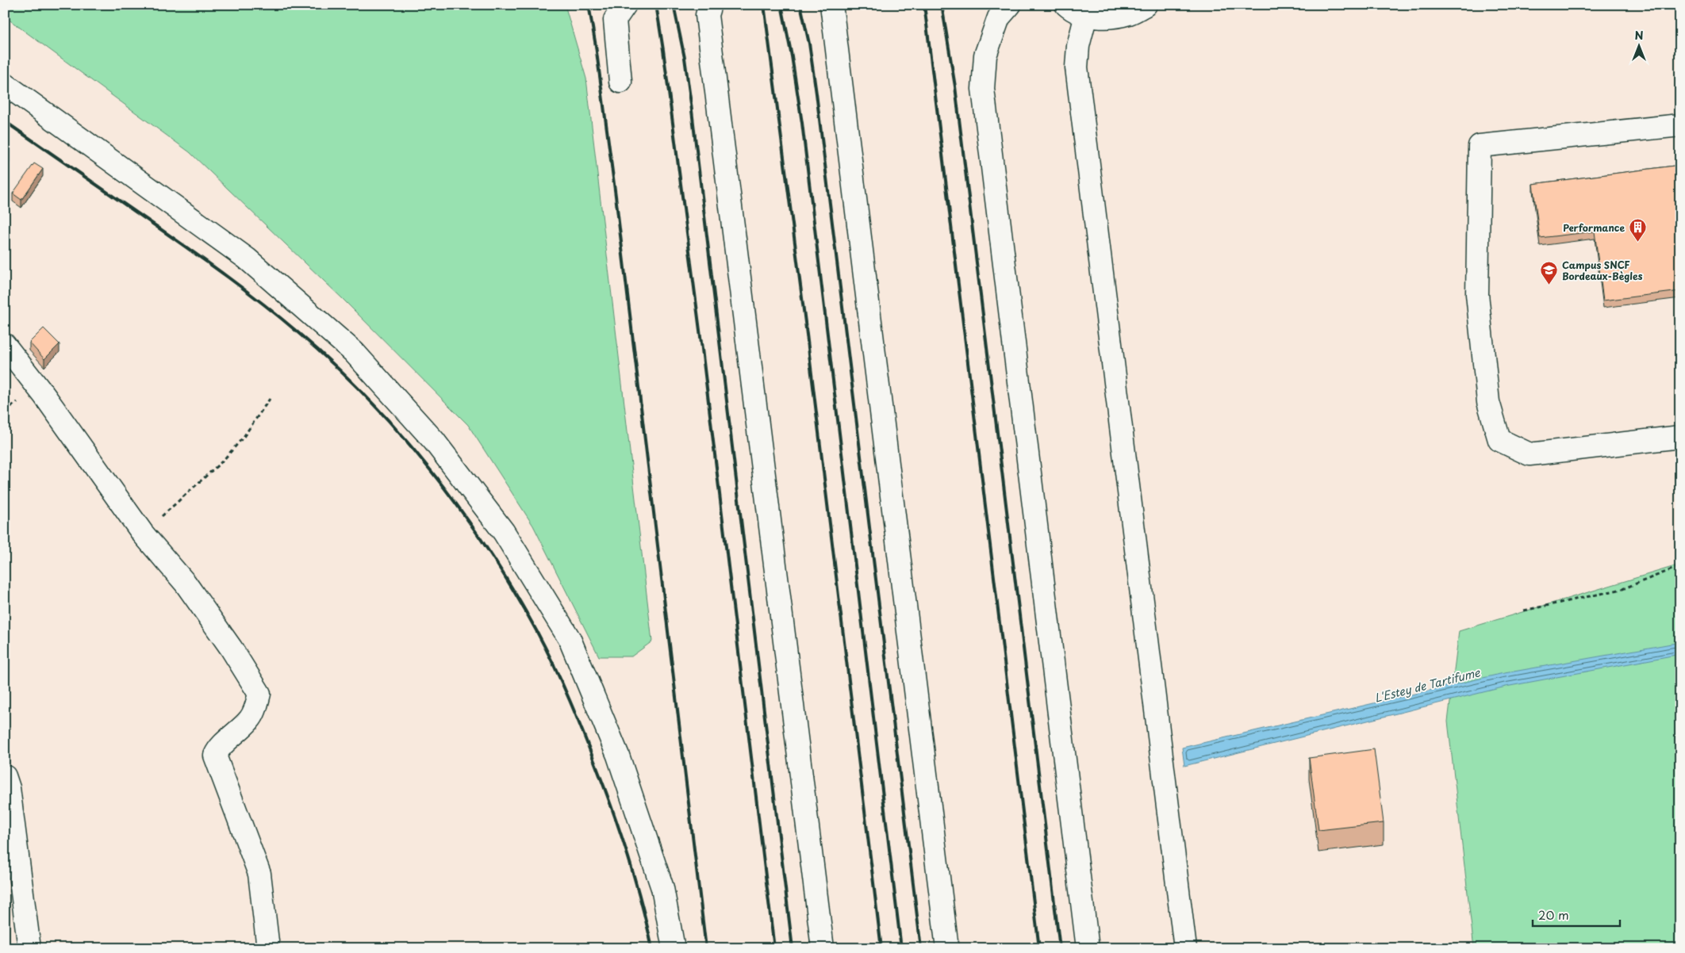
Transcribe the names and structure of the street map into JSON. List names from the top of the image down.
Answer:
{
  "water": ["L'Estey de Tartifume"],
  "places": {
    "building": ["Performance"],
    "school or university": ["Campus SNCF Bordeaux-Bègles"]
  },
  "scale_bar": "20 m",
  "north": "top"
}
